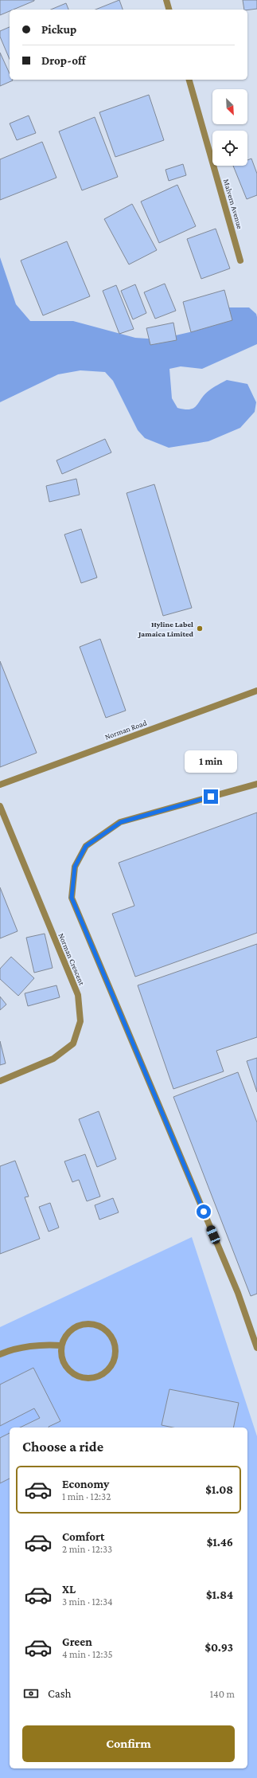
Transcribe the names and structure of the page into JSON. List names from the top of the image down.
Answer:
{
  "streets": {
    "street": ["Malvern Avenue", "Norman Road", "Norman Crescent"]
  },
  "places": ["Hyline Label Jamaica Limited"],
  "north": "bottom right",
  "page": {
    "banner": ["Pickup", "Drop-off"],
    "bubble": "1 min",
    "heading": "Choose a ride",
    "list": [
      {
        "name": "Economy",
        "note": "1 min · 12:32",
        "value": "$1.08"
      },
      {
        "name": "Comfort",
        "note": "2 min · 12:33",
        "value": "$1.46"
      },
      {
        "name": "XL",
        "note": "3 min · 12:34",
        "value": "$1.84"
      },
      {
        "name": "Green",
        "note": "4 min · 12:35",
        "value": "$0.93"
      }
    ],
    "pay": ["Cash", "140 m"],
    "buttons": "Confirm"
  }
}
